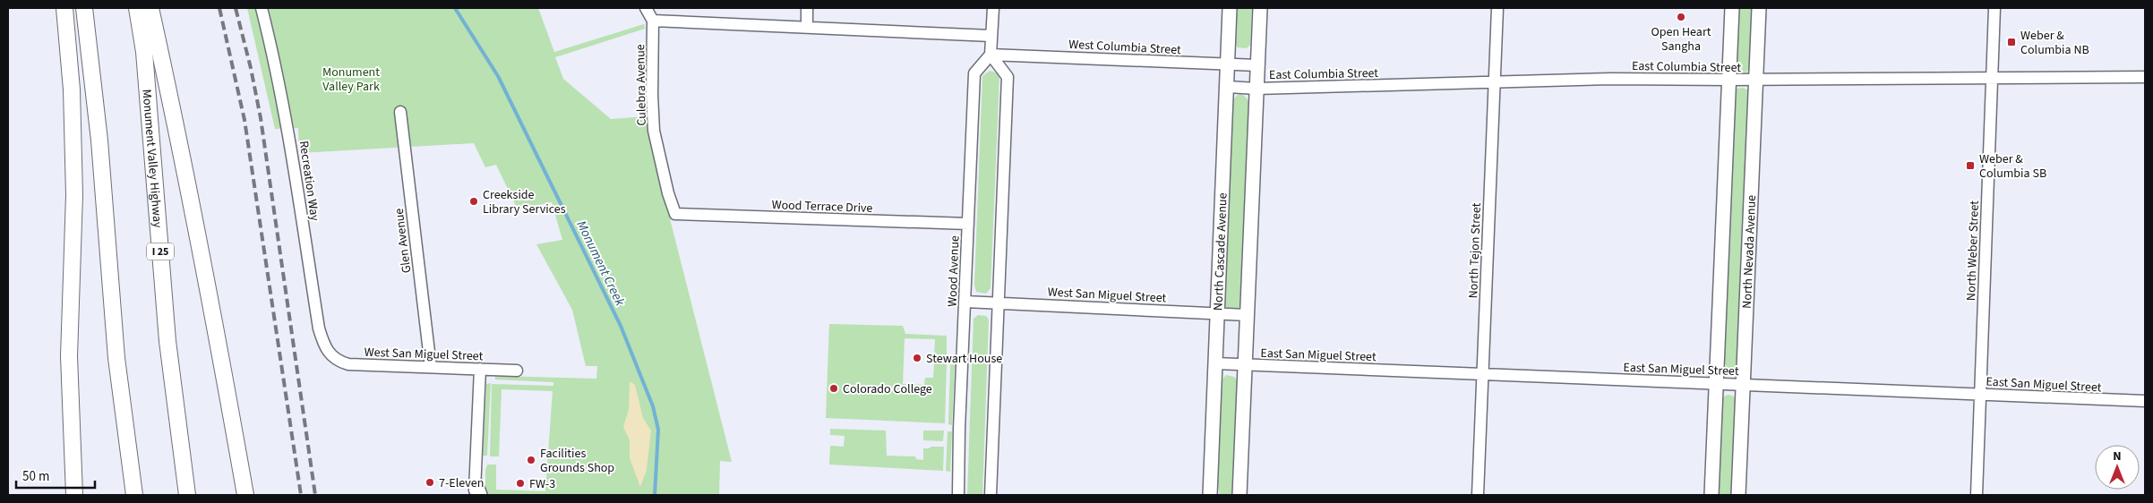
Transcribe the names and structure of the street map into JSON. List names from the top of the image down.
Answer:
{
  "streets": {
    "highway": ["Monument Valley Highway", "I 25"],
    "main road": ["North Cascade Avenue", "North Nevada Avenue"],
    "street": [
      "West Columbia Street",
      "East Columbia Street",
      "Culebra Avenue",
      "Recreation Way",
      "Wood Terrace Drive",
      "Glen Avenue",
      "North Tejon Street",
      "North Weber Street",
      "Wood Avenue",
      "West San Miguel Street",
      "East San Miguel Street"
    ]
  },
  "crossings": [
    ["West Columbia Street", "North Cascade Avenue"],
    ["West Columbia Street", "Wood Avenue"],
    ["East Columbia Street", "North Tejon Street"],
    ["East Columbia Street", "North Weber Street"],
    ["East Columbia Street", "North Cascade Avenue"],
    ["East Columbia Street", "North Nevada Avenue"],
    ["Culebra Avenue", "Wood Terrace Drive"],
    ["Recreation Way", "West San Miguel Street"],
    ["Wood Terrace Drive", "Wood Avenue"],
    ["Glen Avenue", "West San Miguel Street"],
    ["North Tejon Street", "East San Miguel Street"],
    ["North Weber Street", "East San Miguel Street"],
    ["North Cascade Avenue", "West San Miguel Street"],
    ["North Cascade Avenue", "East San Miguel Street"],
    ["North Nevada Avenue", "East San Miguel Street"],
    ["Wood Avenue", "West San Miguel Street"]
  ],
  "water": ["Monument Creek"],
  "parks": ["Monument Valley Park"],
  "places": {
    "other": [
      "Open Heart Sangha",
      "Creekside Library Services",
      "Stewart House",
      "Colorado College",
      "Facilities Grounds Shop",
      "7-Eleven",
      "FW-3"
    ],
    "transit": ["Weber & Columbia NB", "Weber & Columbia SB"]
  },
  "scale_bar": "50 m",
  "north": "top"
}
